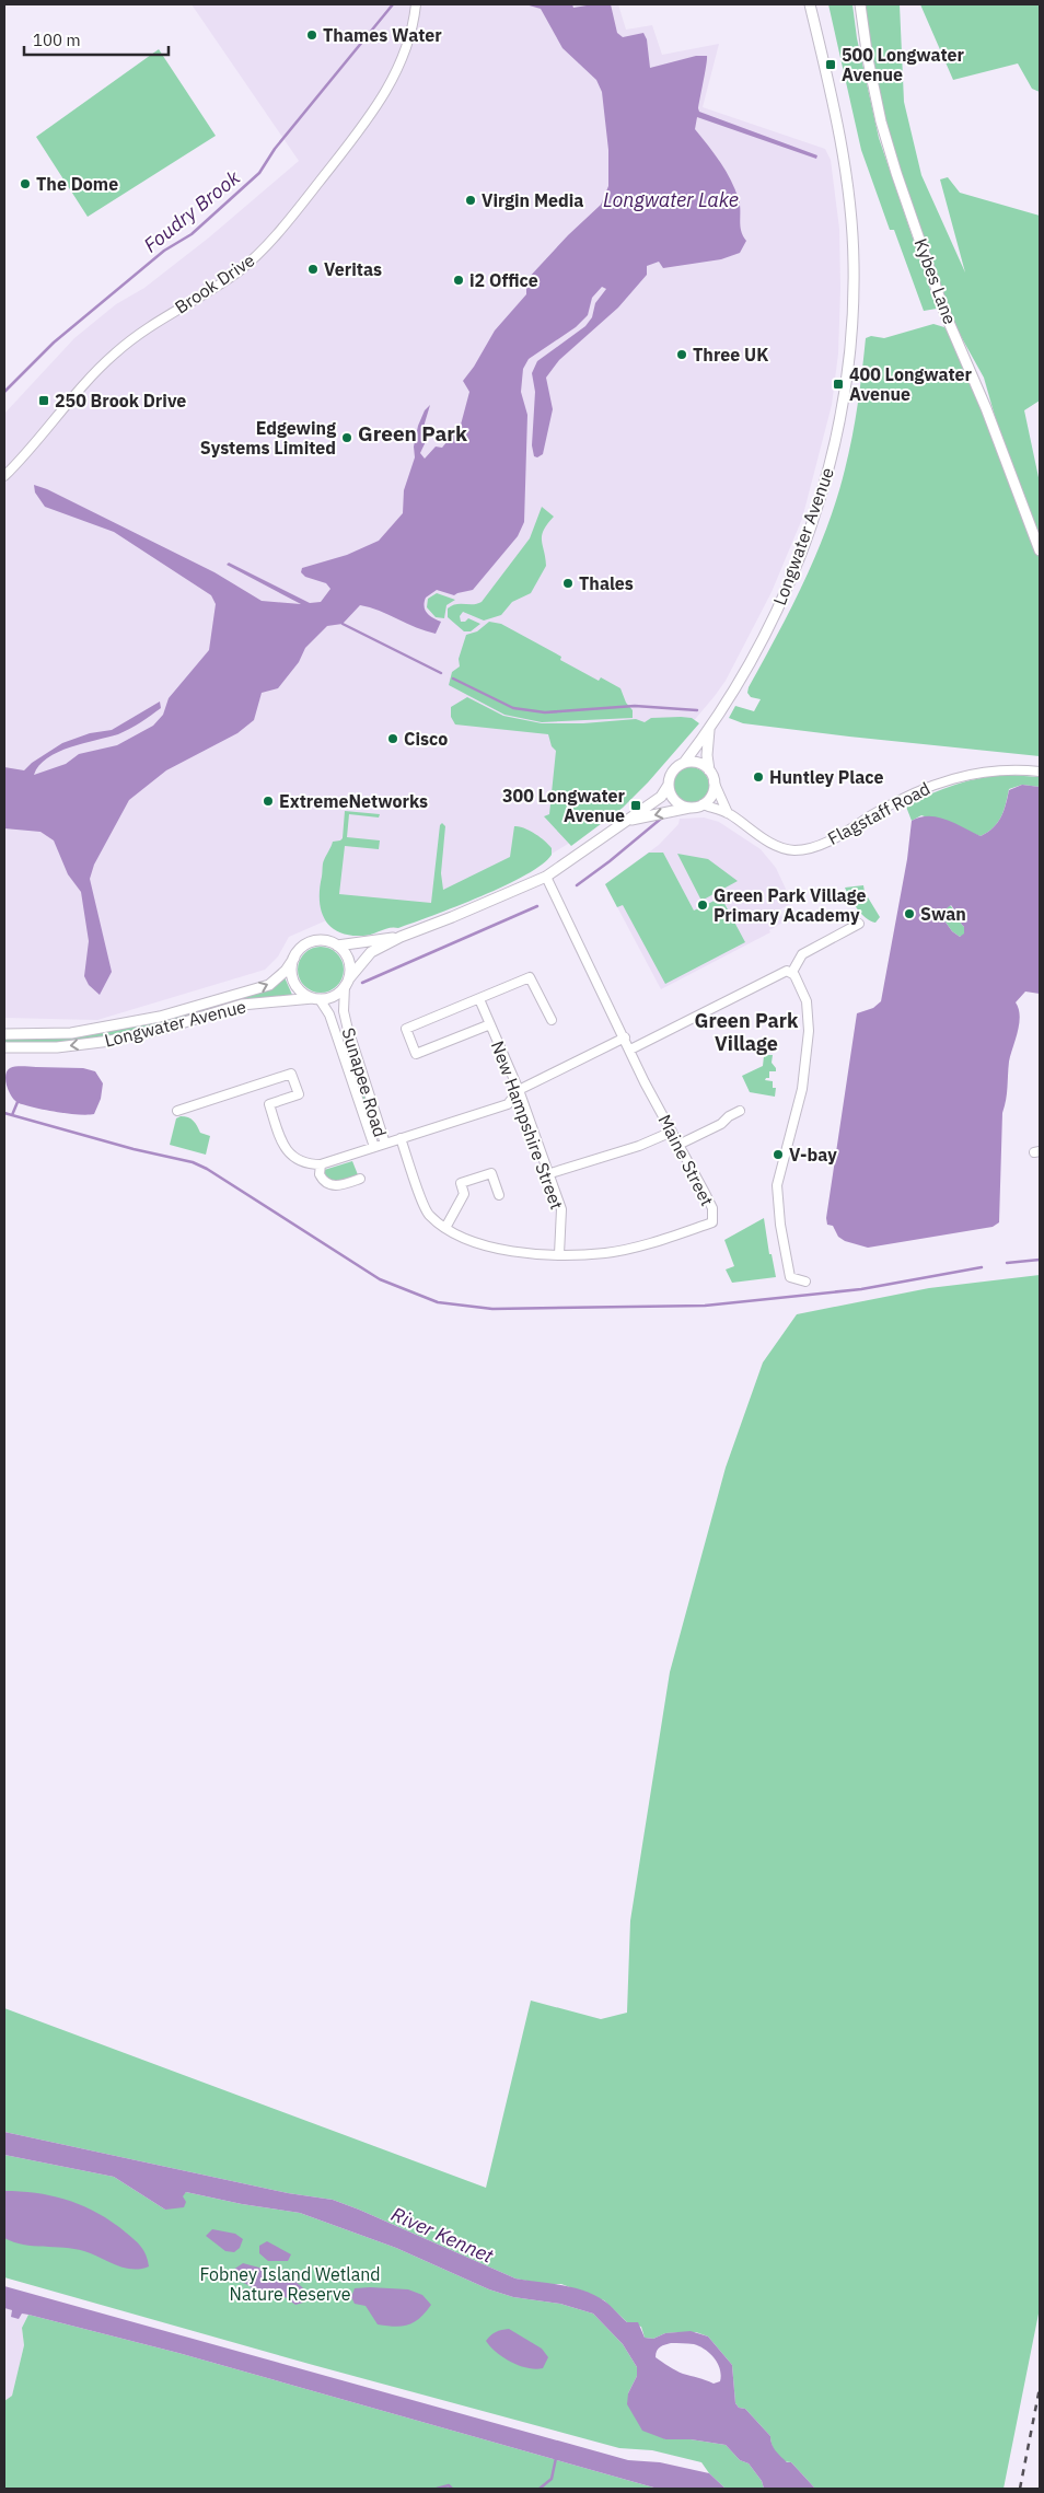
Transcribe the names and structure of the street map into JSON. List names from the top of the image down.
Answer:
{
  "streets": {
    "street": [
      "Kybes Lane",
      "Brook Drive",
      "Longwater Avenue",
      "Flagstaff Road",
      "Sunapee Road",
      "New Hampshire Street",
      "Maine Street"
    ]
  },
  "crossings": [
    ["Longwater Avenue", "Flagstaff Road"],
    ["Longwater Avenue", "Sunapee Road"],
    ["New Hampshire Street", "Maine Street"]
  ],
  "districts": ["Green Park", "Green Park Village"],
  "water": ["Longwater Lake", "Foudry Brook", "River Kennet"],
  "parks": ["Fobney Island Wetland Nature Reserve"],
  "places": {
    "other": [
      "Thames Water",
      "The Dome",
      "Virgin Media",
      "Veritas",
      "i2 Office",
      "Three UK",
      "Edgewing Systems Limited",
      "Thales",
      "Cisco",
      "Huntley Place",
      "ExtremeNetworks",
      "Green Park Village Primary Academy",
      "Swan",
      "V-bay"
    ],
    "transit": [
      "500 Longwater Avenue",
      "400 Longwater Avenue",
      "250 Brook Drive",
      "300 Longwater Avenue"
    ]
  },
  "scale_bar": "100 m"
}
